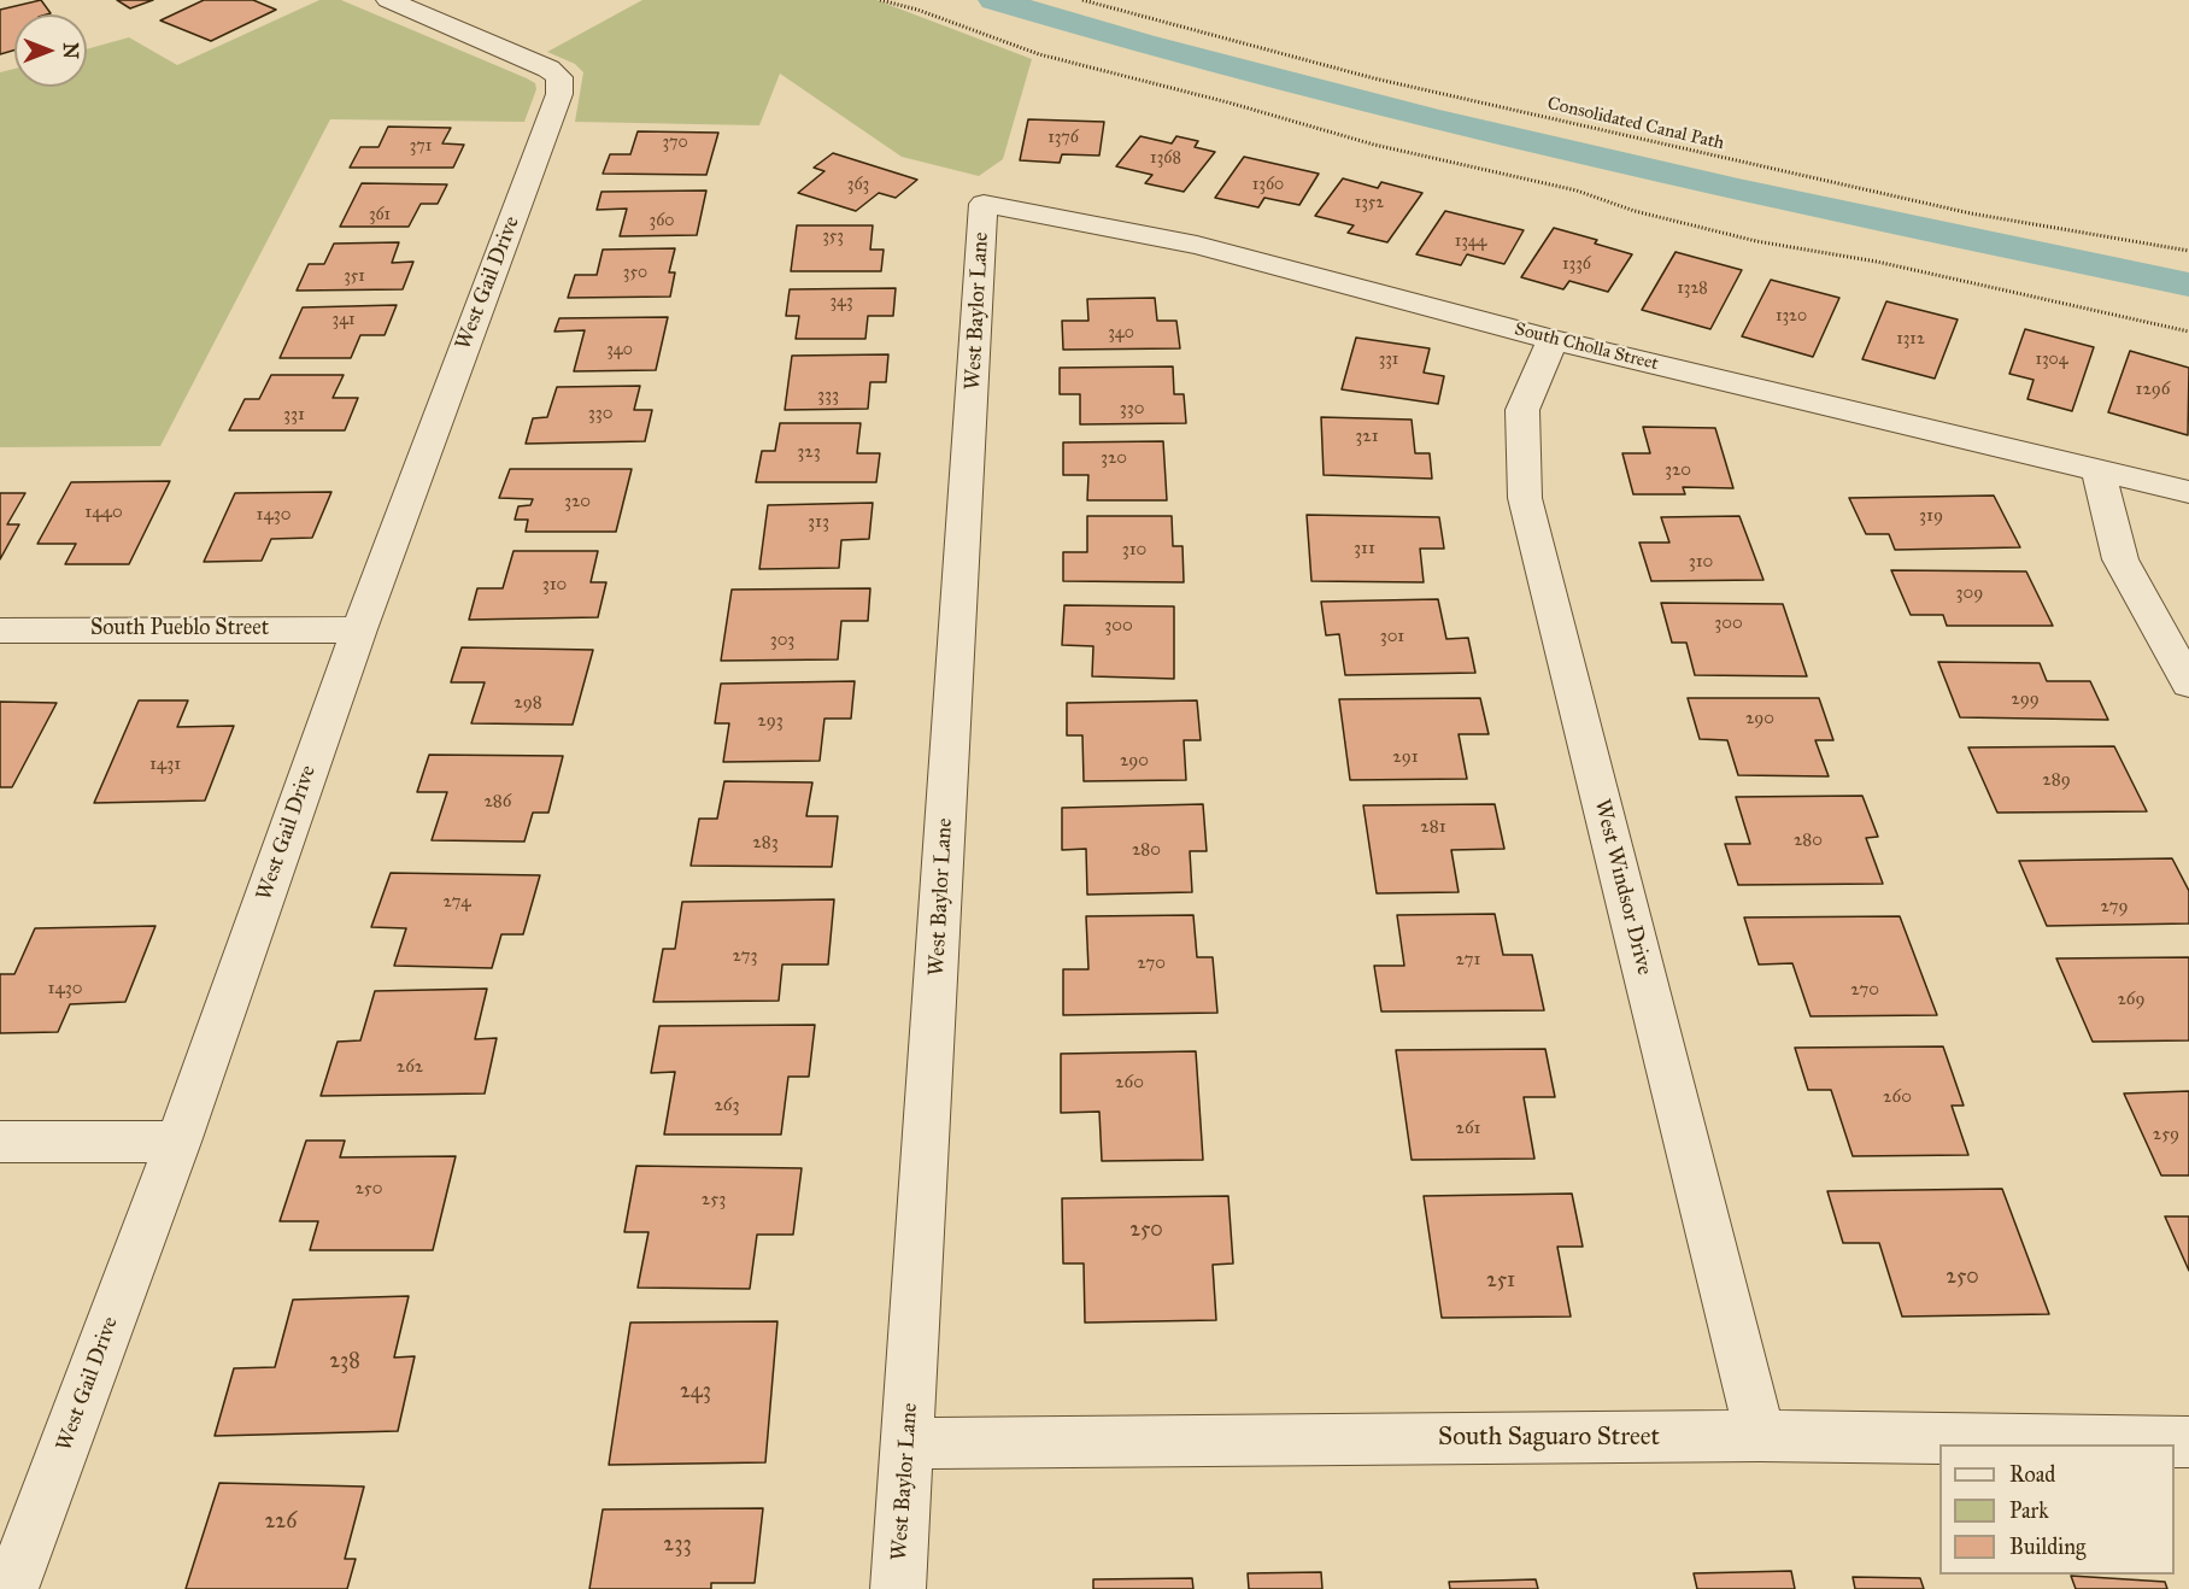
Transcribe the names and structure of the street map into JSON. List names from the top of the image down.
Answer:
{
  "streets": {
    "street": [
      "West Gail Drive",
      "West Baylor Lane",
      "South Cholla Street",
      "South Pueblo Street",
      "West Windsor Drive",
      "South Saguaro Street"
    ],
    "path": ["Consolidated Canal Path"]
  },
  "crossings": [
    ["West Gail Drive", "South Pueblo Street"],
    ["West Baylor Lane", "South Cholla Street"],
    ["West Baylor Lane", "South Saguaro Street"],
    ["South Cholla Street", "West Windsor Drive"],
    ["West Windsor Drive", "South Saguaro Street"]
  ],
  "house_numbers": [
    "1376",
    "370",
    "371",
    "1368",
    "363",
    "1360",
    "1352",
    "361",
    "360",
    "353",
    "1344",
    "1336",
    "350",
    "351",
    "1328",
    "343",
    "1320",
    "341",
    "340",
    "1312",
    "340",
    "331",
    "1304",
    "1296",
    "333",
    "330",
    "330",
    "331",
    "321",
    "323",
    "320",
    "320",
    "320",
    "1440",
    "1430",
    "319",
    "313",
    "311",
    "310",
    "310",
    "310",
    "309",
    "300",
    "300",
    "301",
    "303",
    "299",
    "298",
    "290",
    "293",
    "291",
    "290",
    "1431",
    "289",
    "286",
    "281",
    "280",
    "283",
    "280",
    "274",
    "279",
    "273",
    "271",
    "270",
    "1430",
    "270",
    "269",
    "262",
    "260",
    "260",
    "263",
    "261",
    "259",
    "250",
    "253",
    "250",
    "250",
    "251",
    "238",
    "243",
    "226",
    "233"
  ],
  "legend": ["Road", "Park", "Building"],
  "north": "right"
}
